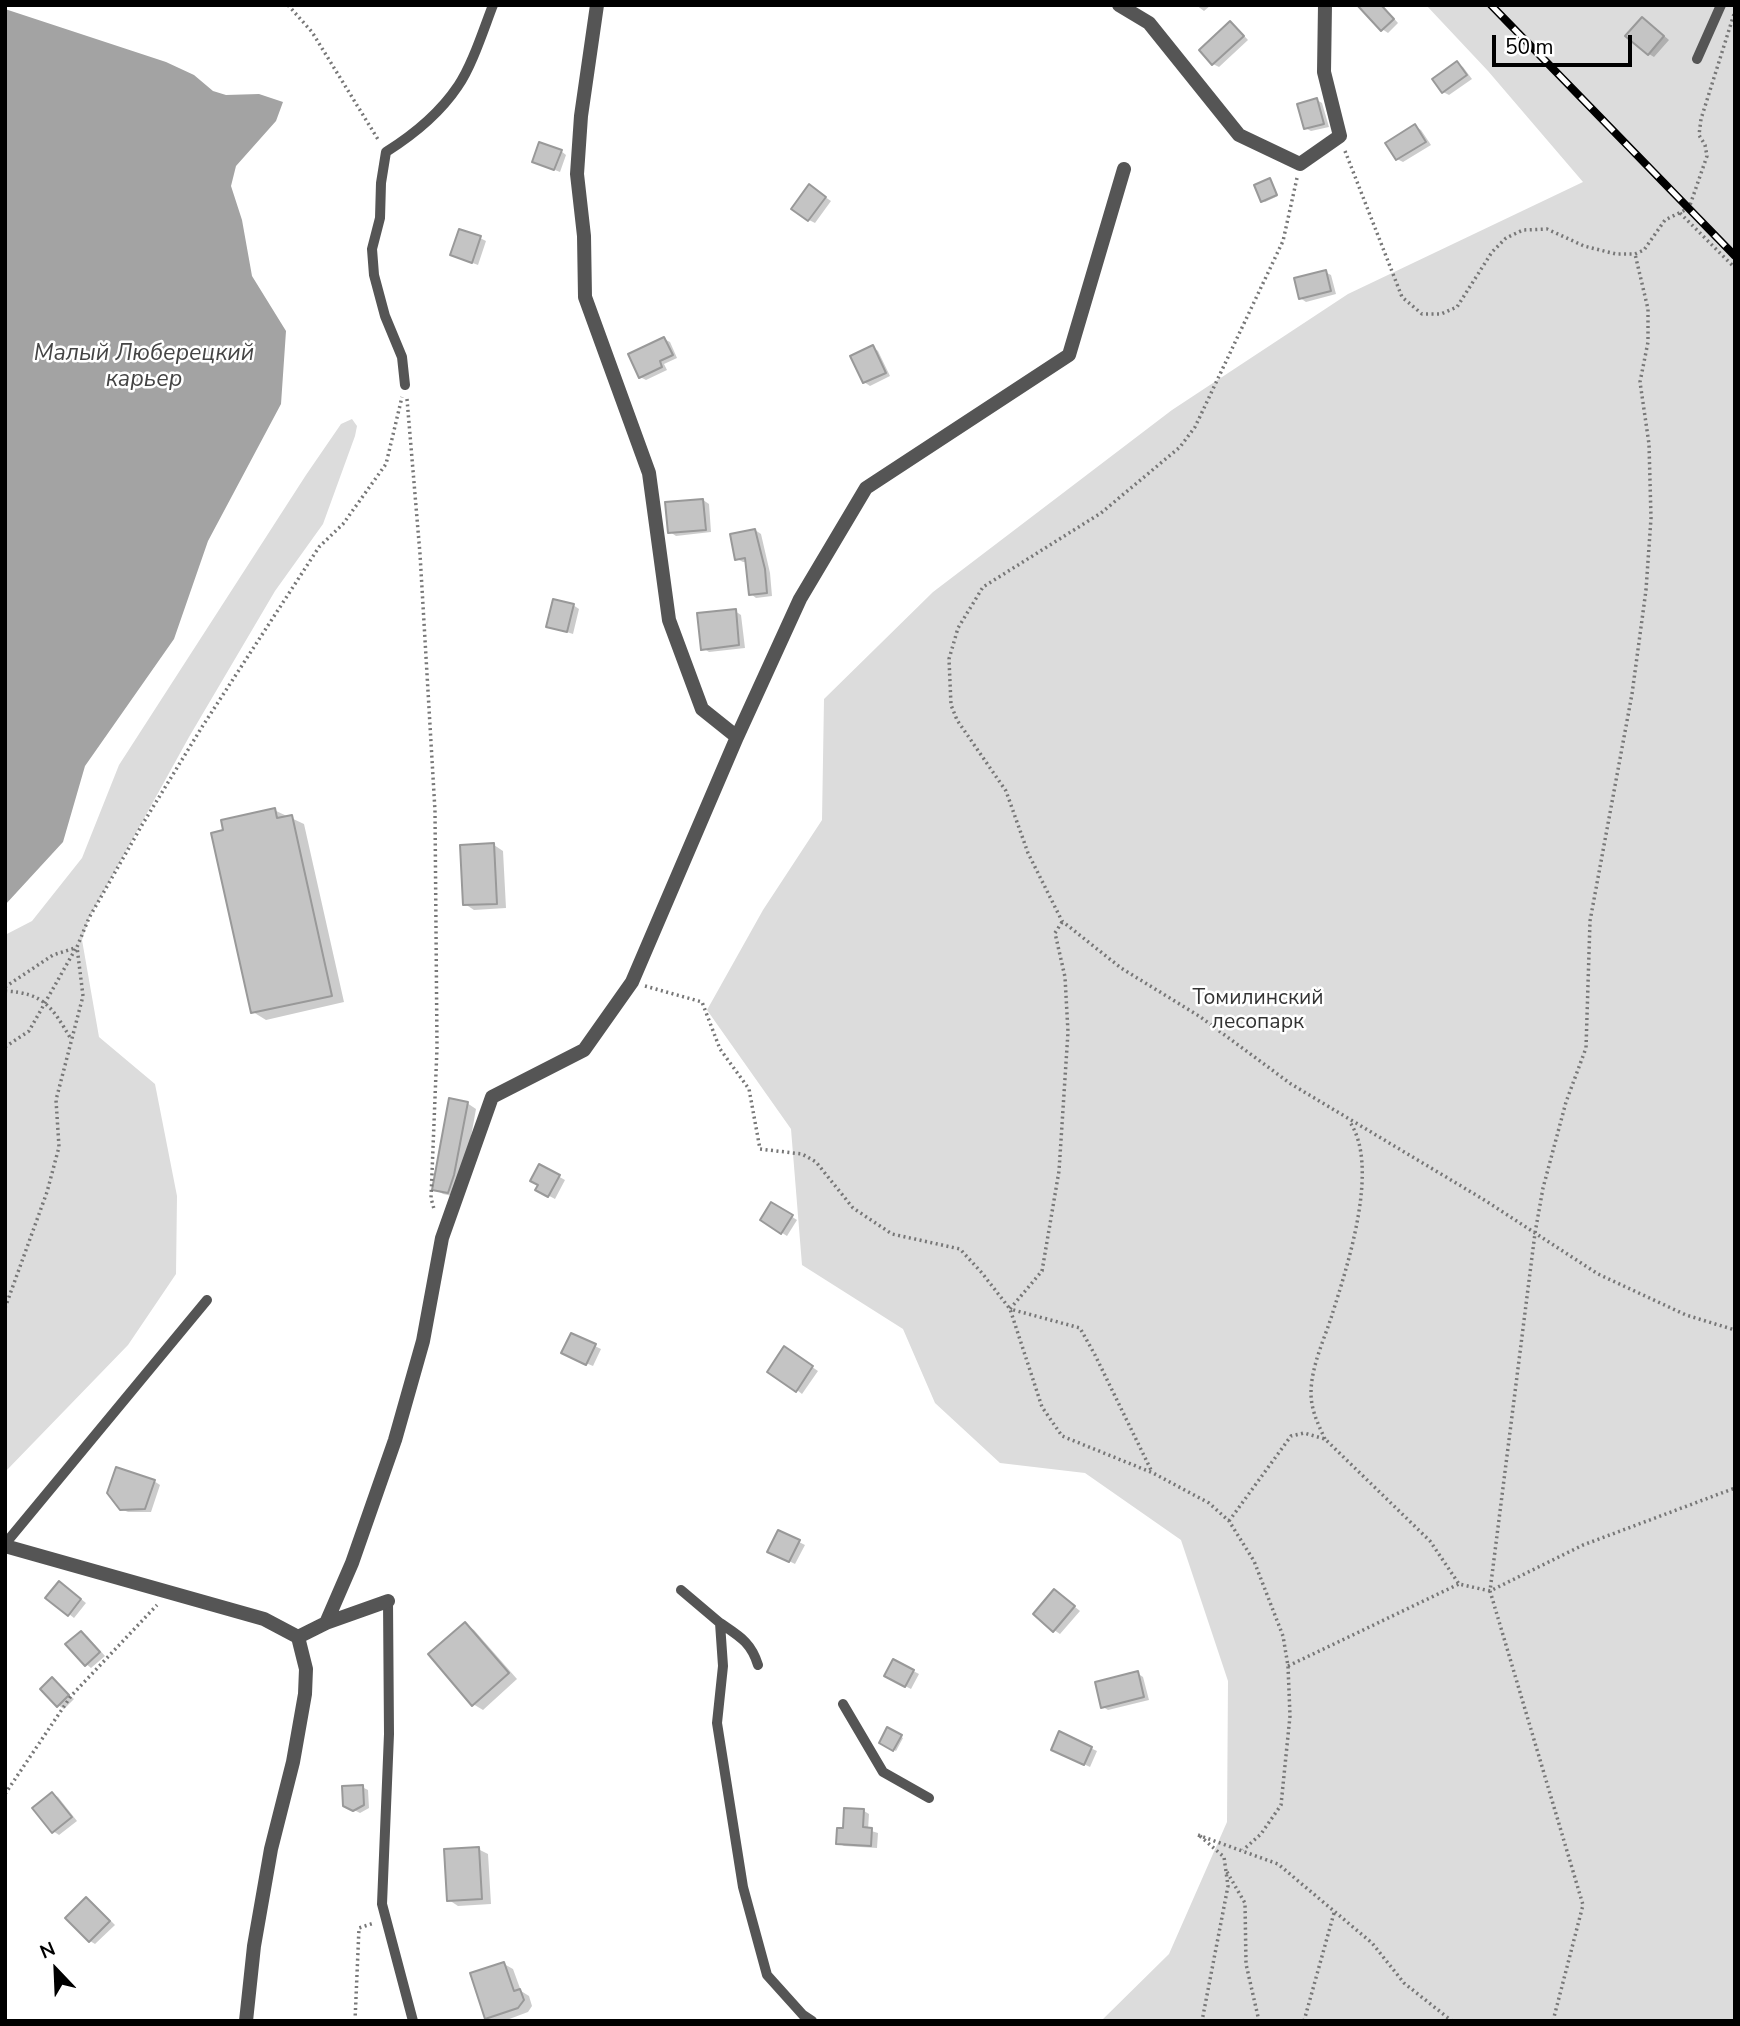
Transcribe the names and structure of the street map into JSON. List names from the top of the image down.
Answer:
{
  "water": ["Малый Люберецкий карьер"],
  "parks": ["Томилинский лесопарк"],
  "scale_bar": "50 m",
  "north": "top left"
}
